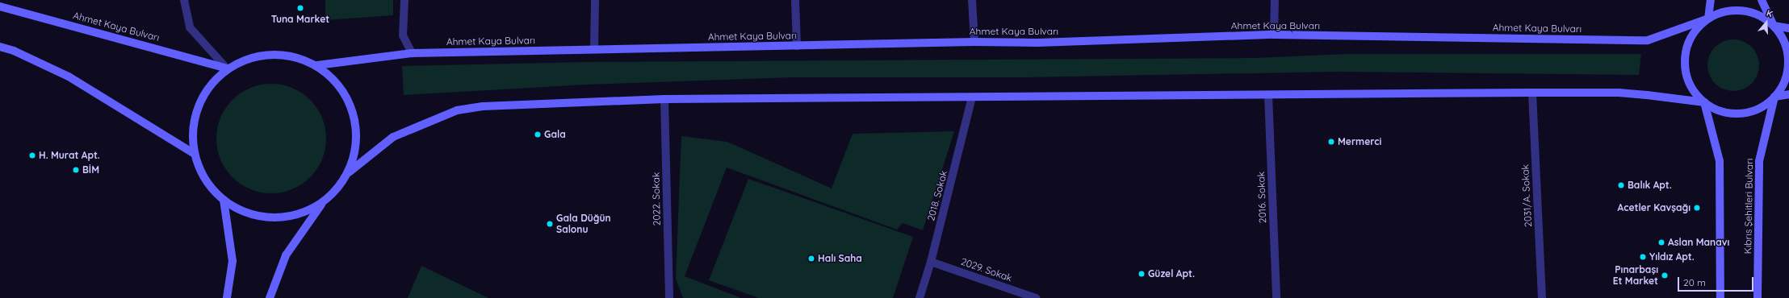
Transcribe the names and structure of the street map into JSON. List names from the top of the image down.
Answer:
{
  "streets": {
    "main road": ["Ahmet Kaya Bulvarı", "Kıbrıs Şehitleri Bulvarı"],
    "street": [
      "2018. Sokak",
      "2031/A. Sokak",
      "2016. Sokak",
      "2022. Sokak",
      "2029. Sokak"
    ]
  },
  "crossings": [
    ["Ahmet Kaya Bulvarı", "Kıbrıs Şehitleri Bulvarı"],
    ["2018. Sokak", "2029. Sokak"]
  ],
  "places": [
    "Tuna Market",
    "Gala",
    "Mermerci",
    "H. Murat Apt.",
    "BİM",
    "Balık Apt.",
    "Acetler Kavşağı",
    "Gala Düğün Salonu",
    "Aslan Manavı",
    "Yıldız Apt.",
    "Halı Saha",
    "Güzel Apt.",
    "Pınarbaşı Et Market"
  ],
  "scale_bar": "20 m",
  "north": "top"
}
